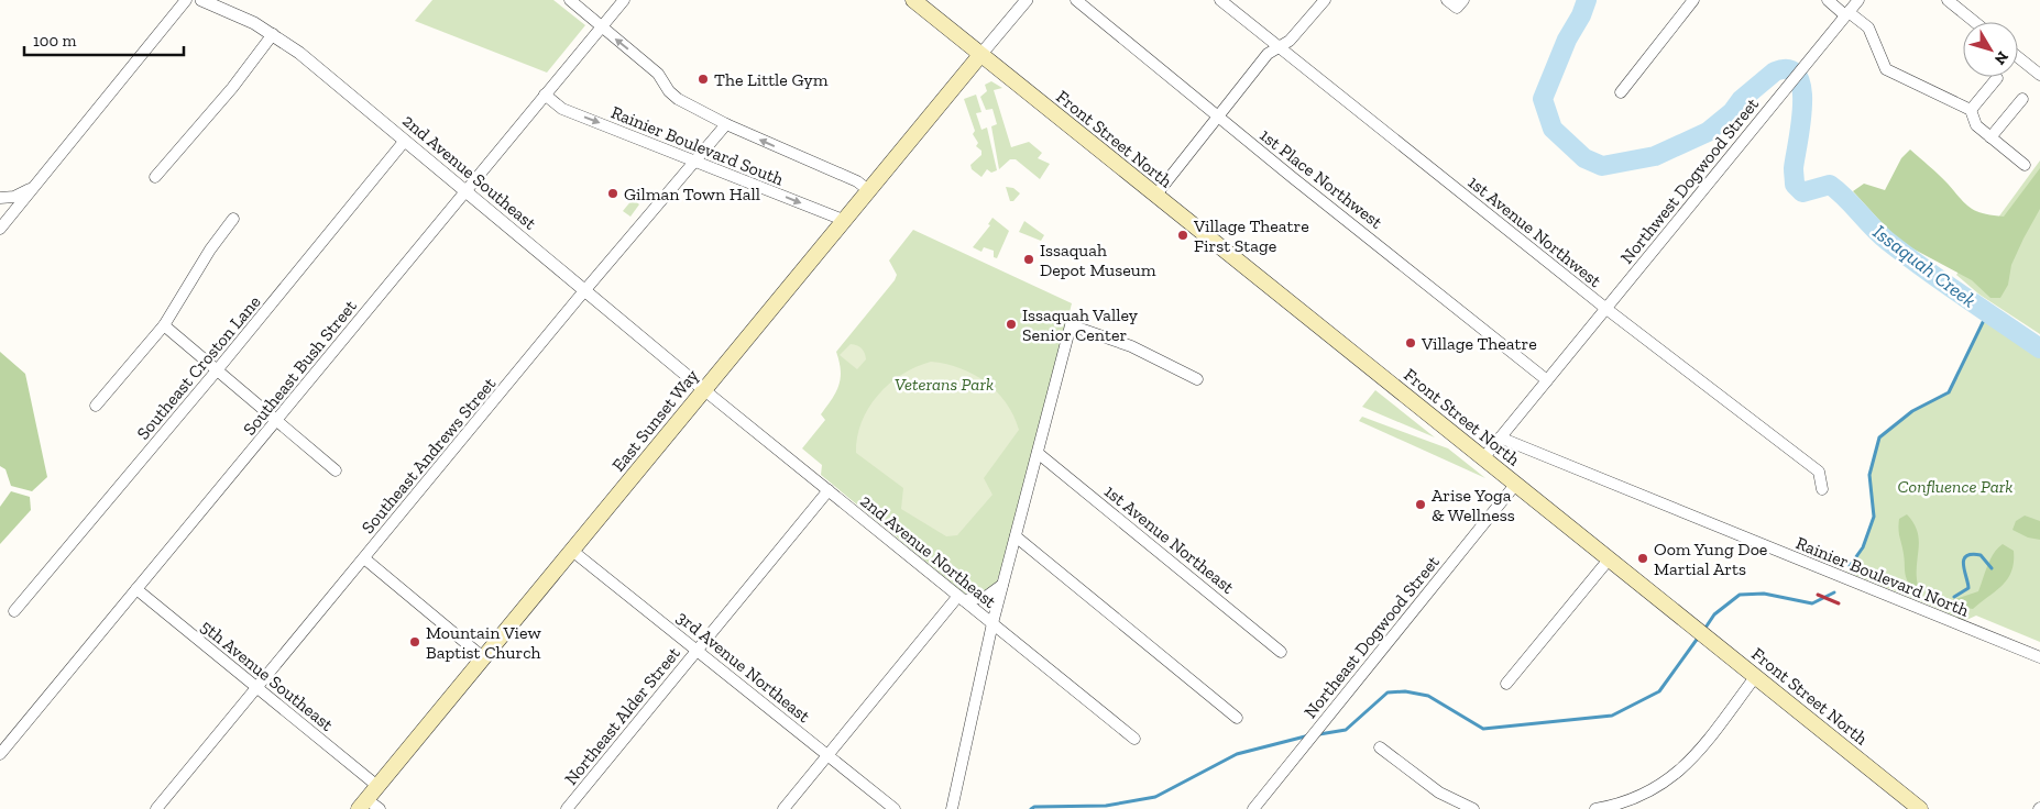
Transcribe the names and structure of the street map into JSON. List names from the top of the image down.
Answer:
{
  "streets": {
    "main road": ["Front Street North", "East Sunset Way"],
    "street": [
      "Rainier Boulevard South",
      "2nd Avenue Southeast",
      "1st Place Northwest",
      "Northwest Dogwood Street",
      "1st Avenue Northwest",
      "Southeast Croston Lane",
      "Southeast Bush Street",
      "Southeast Andrews Street",
      "1st Avenue Northeast",
      "2nd Avenue Northeast",
      "Rainier Boulevard North",
      "Northeast Dogwood Street",
      "3rd Avenue Northeast",
      "5th Avenue Southeast",
      "Northeast Alder Street"
    ]
  },
  "crossings": [
    ["Front Street North", "Northwest Dogwood Street"],
    ["Front Street North", "East Sunset Way"],
    ["Front Street North", "Northeast Dogwood Street"],
    ["Rainier Boulevard South", "Southeast Bush Street"],
    ["Rainier Boulevard South", "East Sunset Way"],
    ["Rainier Boulevard South", "Southeast Andrews Street"],
    ["2nd Avenue Southeast", "Southeast Croston Lane"],
    ["2nd Avenue Southeast", "Southeast Bush Street"],
    ["2nd Avenue Southeast", "East Sunset Way"],
    ["2nd Avenue Southeast", "Southeast Andrews Street"],
    ["2nd Avenue Southeast", "2nd Avenue Northeast"],
    ["1st Place Northwest", "Northwest Dogwood Street"],
    ["Northwest Dogwood Street", "1st Avenue Northwest"],
    ["Northwest Dogwood Street", "Rainier Boulevard North"],
    ["Southeast Bush Street", "5th Avenue Southeast"],
    ["East Sunset Way", "2nd Avenue Northeast"],
    ["East Sunset Way", "3rd Avenue Northeast"],
    ["East Sunset Way", "5th Avenue Southeast"],
    ["Southeast Andrews Street", "5th Avenue Southeast"],
    ["2nd Avenue Northeast", "Northeast Alder Street"],
    ["3rd Avenue Northeast", "Northeast Alder Street"]
  ],
  "water": ["Issaquah Creek"],
  "parks": ["Veterans Park", "Confluence Park"],
  "places": [
    "The Little Gym",
    "Gilman Town Hall",
    "Village Theatre First Stage",
    "Issaquah Depot Museum",
    "Issaquah Valley Senior Center",
    "Village Theatre",
    "Arise Yoga & Wellness",
    "Oom Yung Doe Martial Arts",
    "Mountain View Baptist Church"
  ],
  "scale_bar": "100 m",
  "north": "bottom right"
}
